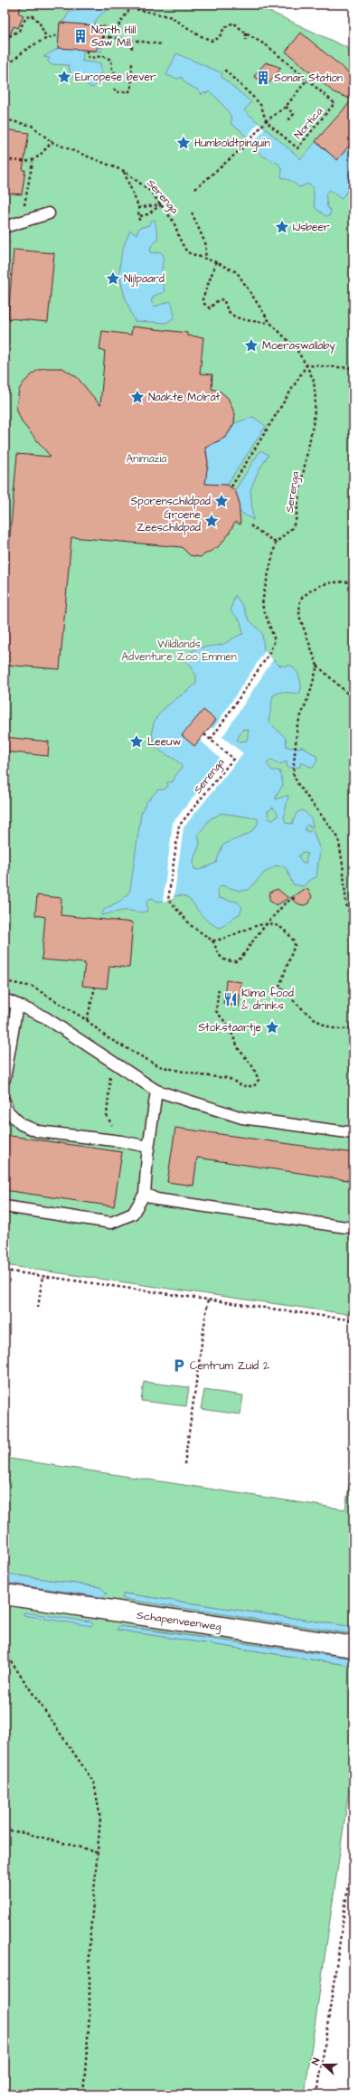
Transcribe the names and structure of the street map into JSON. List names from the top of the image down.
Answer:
{
  "streets": {
    "street": ["Schapenveenweg"],
    "path": ["Nortica", "Serenga"]
  },
  "parks": ["Animazia", "Wildlands Adventure Zoo Emmen"],
  "places": {
    "building": ["North Hill Saw Mill", "Sonar Station"],
    "place": [
      "Europese bever",
      "Humboldtpinguïn",
      "IJsbeer",
      "Nijlpaard",
      "Moeraswallaby",
      "Naakte Molrat",
      "Sporenschildpad",
      "Groene Zeeschildpad",
      "Leeuw",
      "Stokstaartje"
    ],
    "restaurant": ["Klima food & drinks"],
    "parking": ["Centrum Zuid 2"]
  },
  "north": "left"
}
